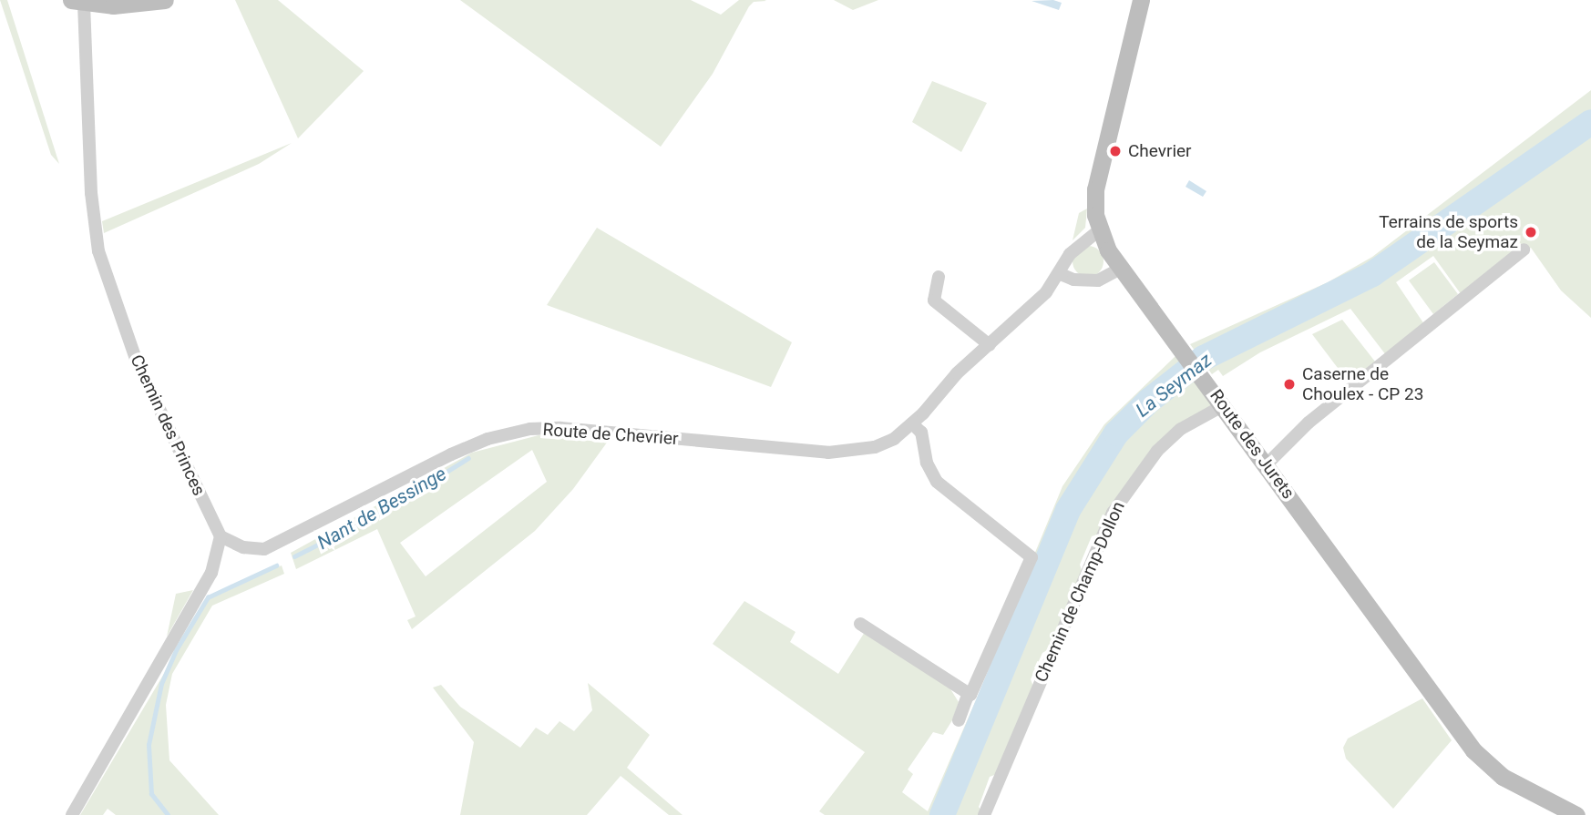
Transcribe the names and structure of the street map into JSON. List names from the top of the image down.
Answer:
{
  "streets": {
    "street": [
      "Chemin des Princes",
      "Route de Chevrier",
      "Route des Jurets",
      "Chemin de Champ-Dollon"
    ]
  },
  "crossings": [
    ["Chemin des Princes", "Route de Chevrier"],
    ["Route de Chevrier", "Route des Jurets"],
    ["Route des Jurets", "Chemin de Champ-Dollon"]
  ],
  "water": ["La Seymaz", "Nant de Bessinge"],
  "places": ["Chevrier", "Terrains de sports de la Seymaz", "Caserne de Choulex - CP 23"]
}
